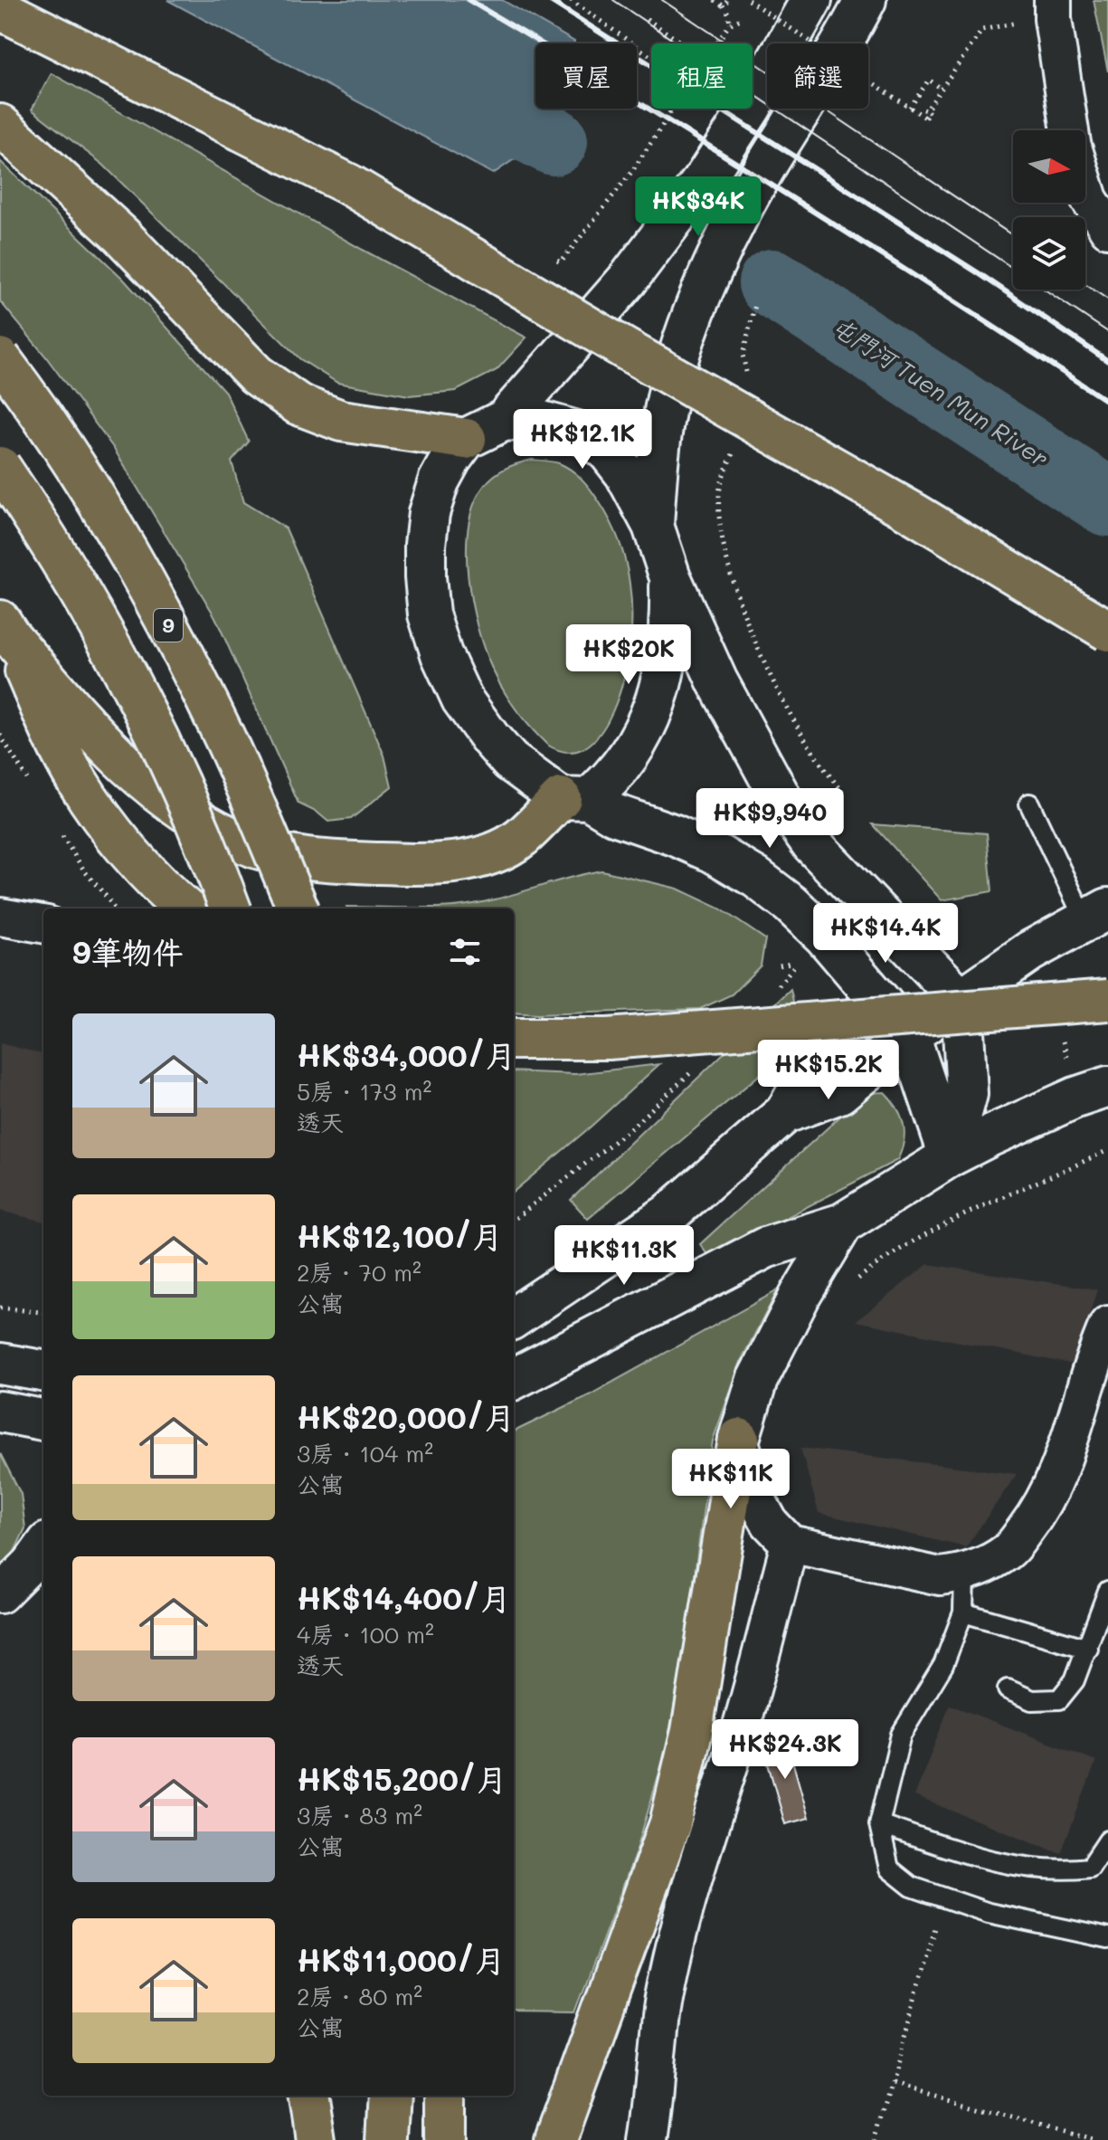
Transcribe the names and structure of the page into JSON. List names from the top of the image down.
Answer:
{
  "streets": {
    "highway": ["9"]
  },
  "water": ["屯門河 Tuen Mun River"],
  "north": "right",
  "page": {
    "chip": ["買屋", "租屋", "篩選"],
    "price": [
      "HK$34K",
      "HK$12.1K",
      "HK$20K",
      "HK$9,940",
      "HK$14.4K",
      "HK$15.2K",
      "HK$11.3K",
      "HK$11K",
      "HK$24.3K"
    ],
    "heading": "9筆物件",
    "list": [
      {
        "name": "HK$34,000/月",
        "note": "5房 · 173 m² · 透天"
      },
      {
        "name": "HK$12,100/月",
        "note": "2房 · 70 m² · 公寓"
      },
      {
        "name": "HK$20,000/月",
        "note": "3房 · 104 m² · 公寓"
      },
      {
        "name": "HK$14,400/月",
        "note": "4房 · 100 m² · 透天"
      },
      {
        "name": "HK$15,200/月",
        "note": "3房 · 83 m² · 公寓"
      },
      {
        "name": "HK$11,000/月",
        "note": "2房 · 80 m² · 公寓"
      }
    ]
  }
}
